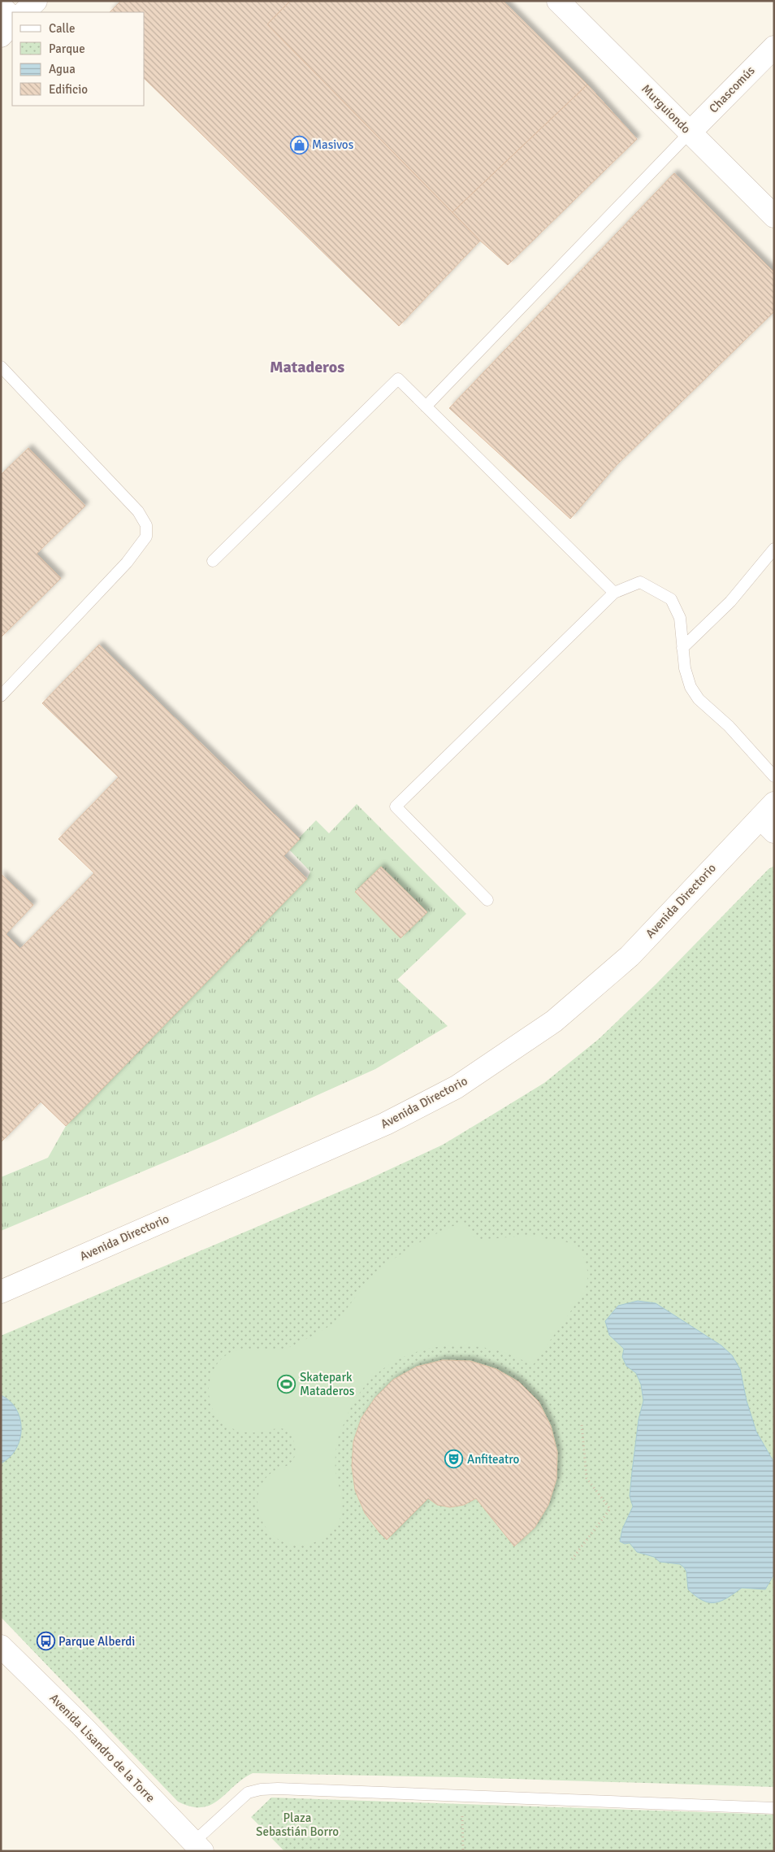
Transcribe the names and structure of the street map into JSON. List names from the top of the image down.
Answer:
{
  "streets": {
    "main road": [
      "Chascomús",
      "Murguiondo",
      "Avenida Directorio",
      "Avenida Lisandro de la Torre"
    ]
  },
  "crossings": [
    ["Chascomús", "Murguiondo"]
  ],
  "districts": ["Mataderos"],
  "parks": ["Plaza Sebastián Borro"],
  "places": {
    "shop": ["Masivos"],
    "sports": ["Skatepark Mataderos"],
    "theatre": ["Anfiteatro"],
    "bus stop": ["Parque Alberdi"]
  },
  "legend": [
    "Calle",
    "Parque",
    "Agua",
    "Edificio"
  ]
}
